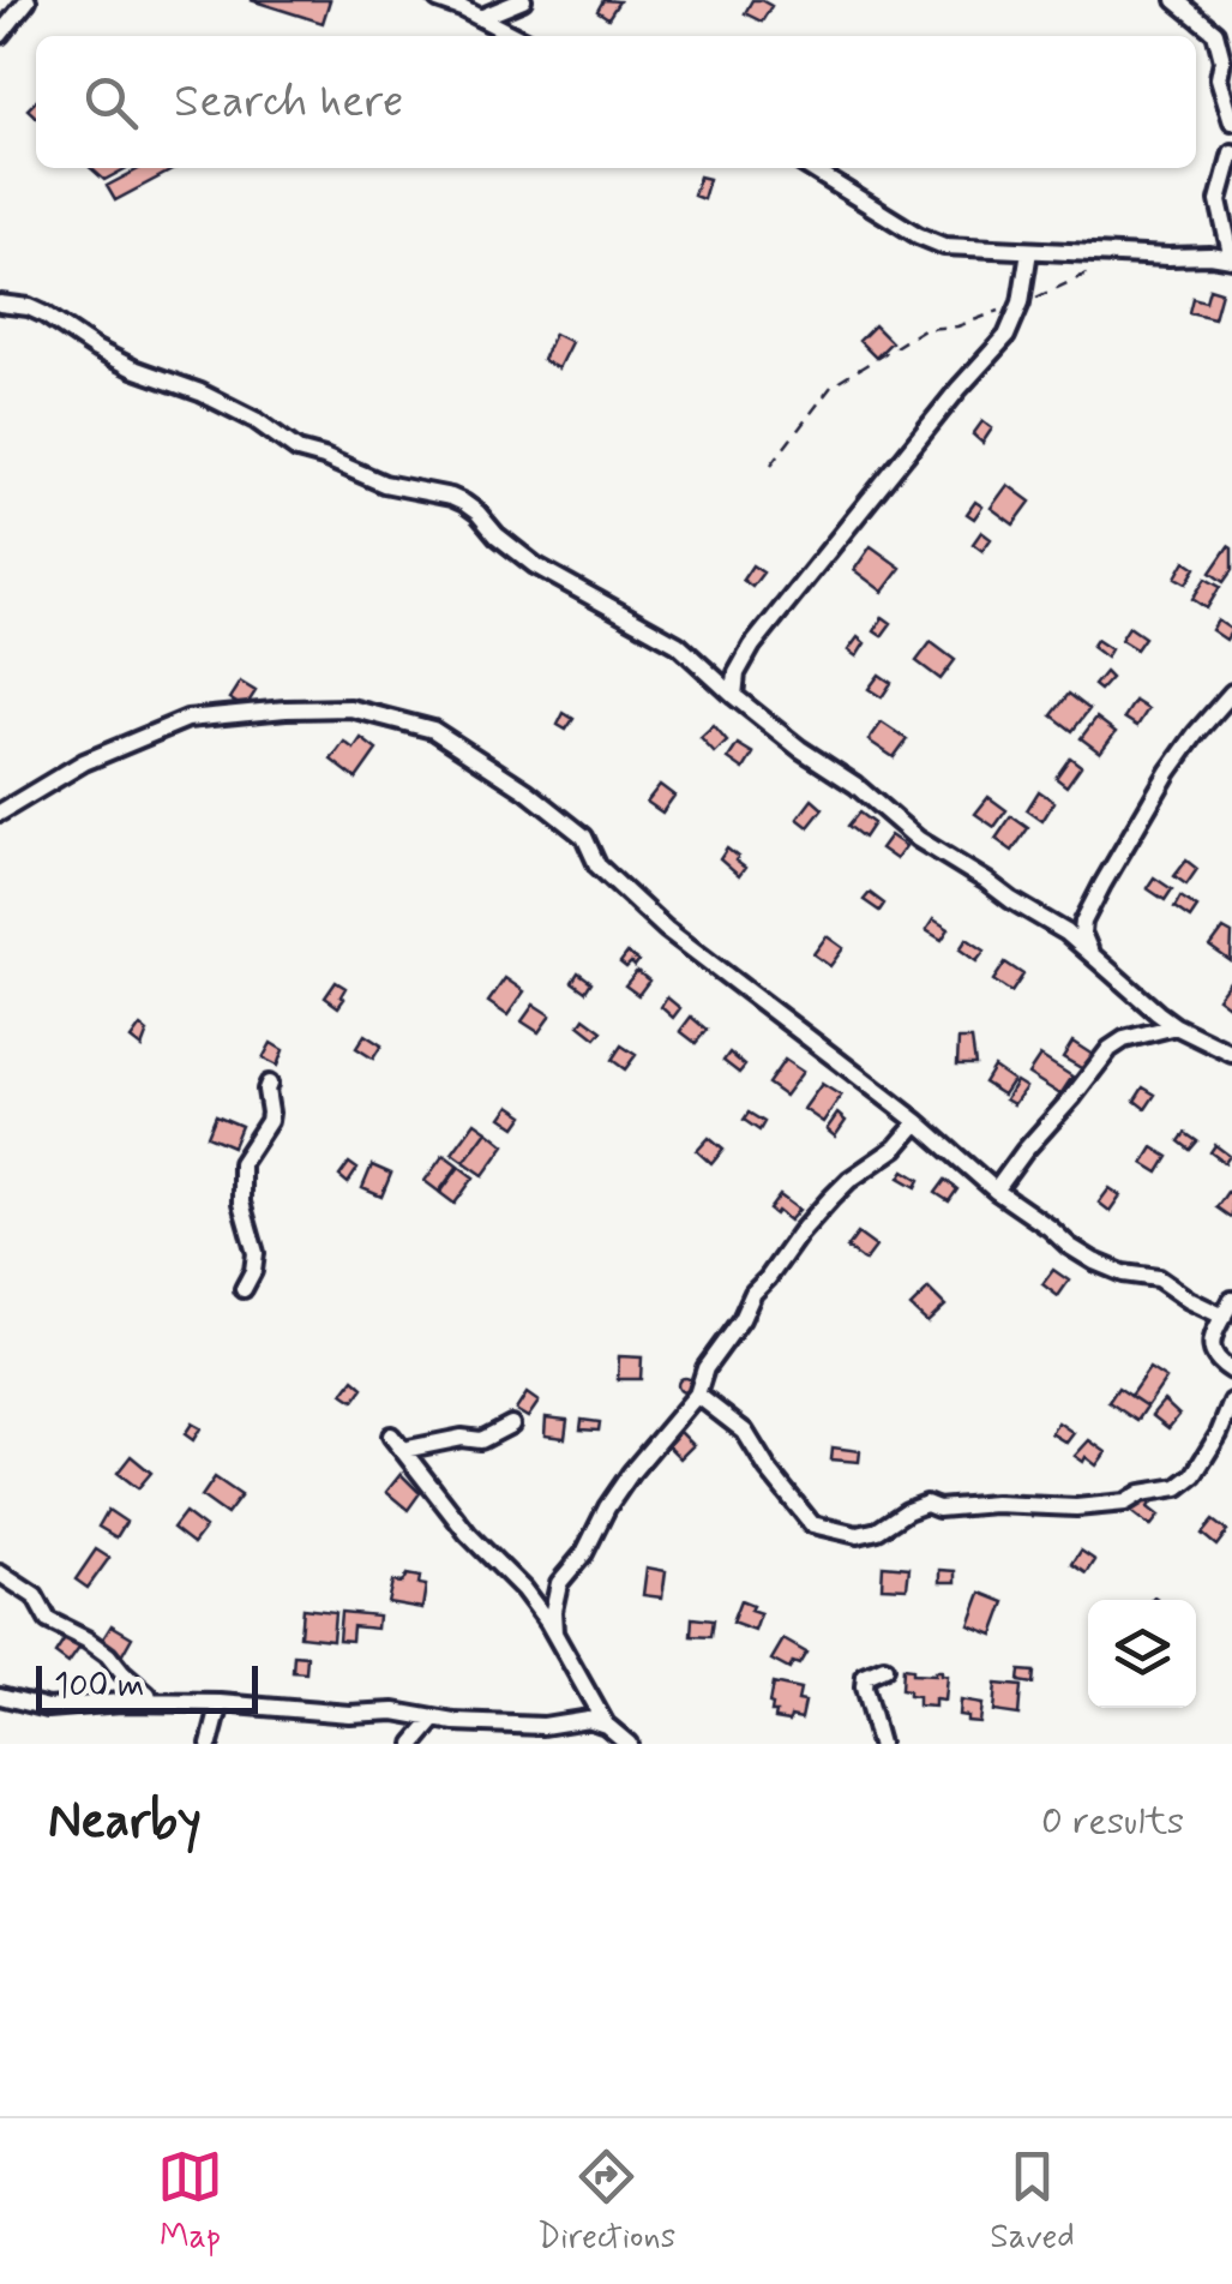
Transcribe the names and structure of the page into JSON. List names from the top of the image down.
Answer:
{
  "scale_bar": "100 m",
  "page": {
    "search": "Search here",
    "scale": "100 m",
    "heading": ["Nearby", "0 results"],
    "nav": ["Map", "Directions", "Saved"]
  }
}
